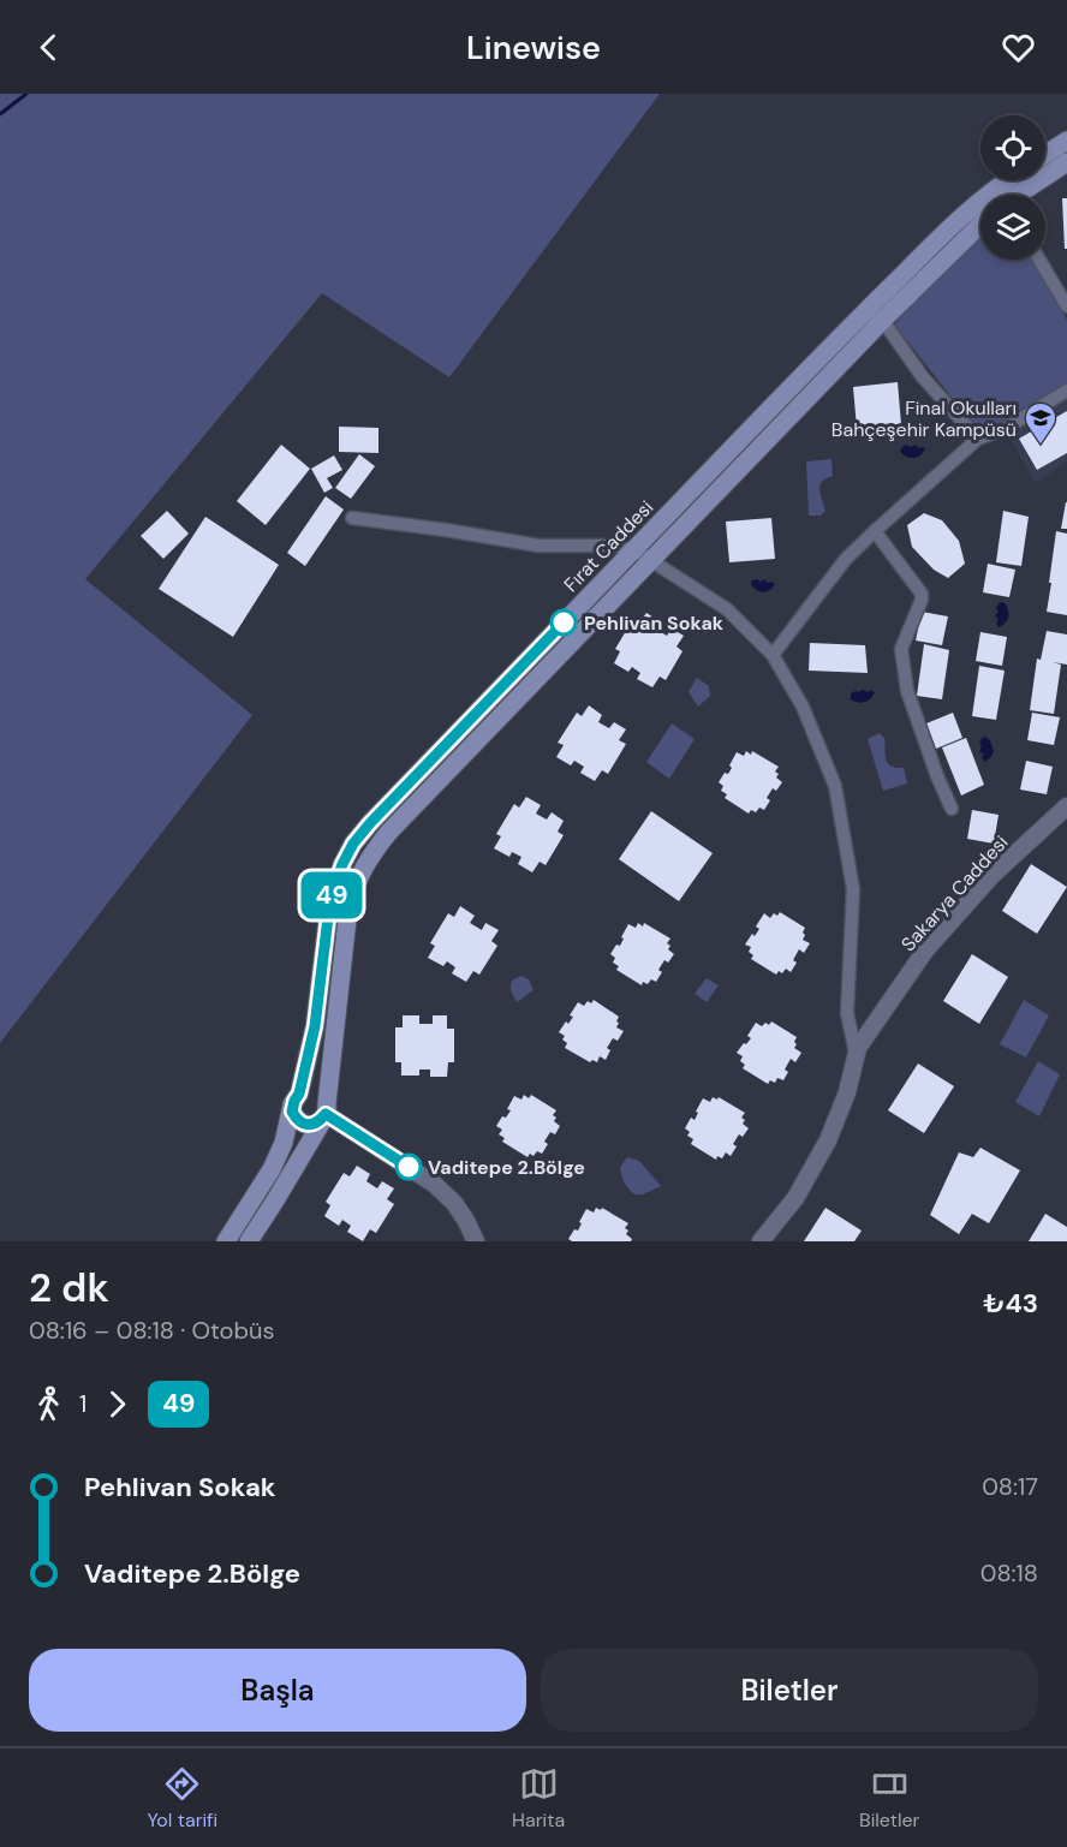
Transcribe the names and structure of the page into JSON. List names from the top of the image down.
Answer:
{
  "streets": {
    "main road": ["Fırat Caddesi"],
    "street": ["Sakarya Caddesi"]
  },
  "places": {
    "school or university": ["Final Okulları Bahçeşehir Kampüsü"],
    "other": ["Pehlivan Sokak", "Vaditepe 2.Bölge"]
  },
  "lines": ["bus line 49"],
  "page": {
    "header": "Linewise",
    "on_map": "49",
    "heading": ["2 dk", "08:16 – 08:18 · Otobüs", "₺43"],
    "legs": ["1", "49"],
    "list": [
      {
        "name": "Pehlivan Sokak",
        "value": "08:17"
      },
      {
        "name": "Vaditepe 2.Bölge",
        "value": "08:18"
      }
    ],
    "buttons": ["Başla", "Biletler"],
    "tabs": ["Yol tarifi", "Harita", "Biletler"]
  }
}
